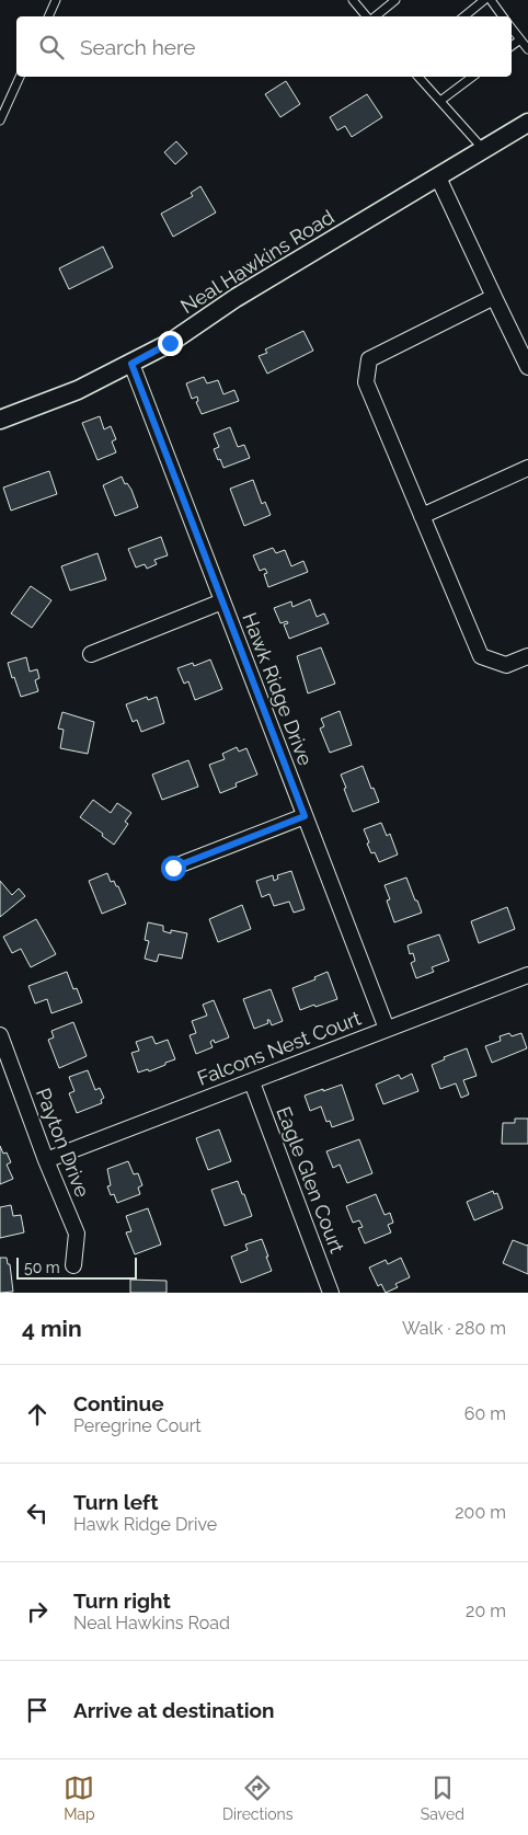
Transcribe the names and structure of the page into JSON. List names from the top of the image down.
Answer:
{
  "streets": {
    "street": [
      "Neal Hawkins Road",
      "Hawk Ridge Drive",
      "Falcons Nest Court",
      "Payton Drive",
      "Eagle Glen Court"
    ]
  },
  "crossings": [
    ["Neal Hawkins Road", "Hawk Ridge Drive"],
    ["Hawk Ridge Drive", "Falcons Nest Court"],
    ["Falcons Nest Court", "Payton Drive"],
    ["Falcons Nest Court", "Eagle Glen Court"]
  ],
  "scale_bar": "50 m",
  "page": {
    "search": "Search here",
    "scale": "50 m",
    "heading": ["4 min", "Walk · 280 m"],
    "list": [
      ["Continue", "Peregrine Court", "60 m"],
      ["Turn left", "Hawk Ridge Drive", "200 m"],
      ["Turn right", "Neal Hawkins Road", "20 m"],
      "Arrive at destination"
    ],
    "nav": ["Map", "Directions", "Saved"]
  }
}
